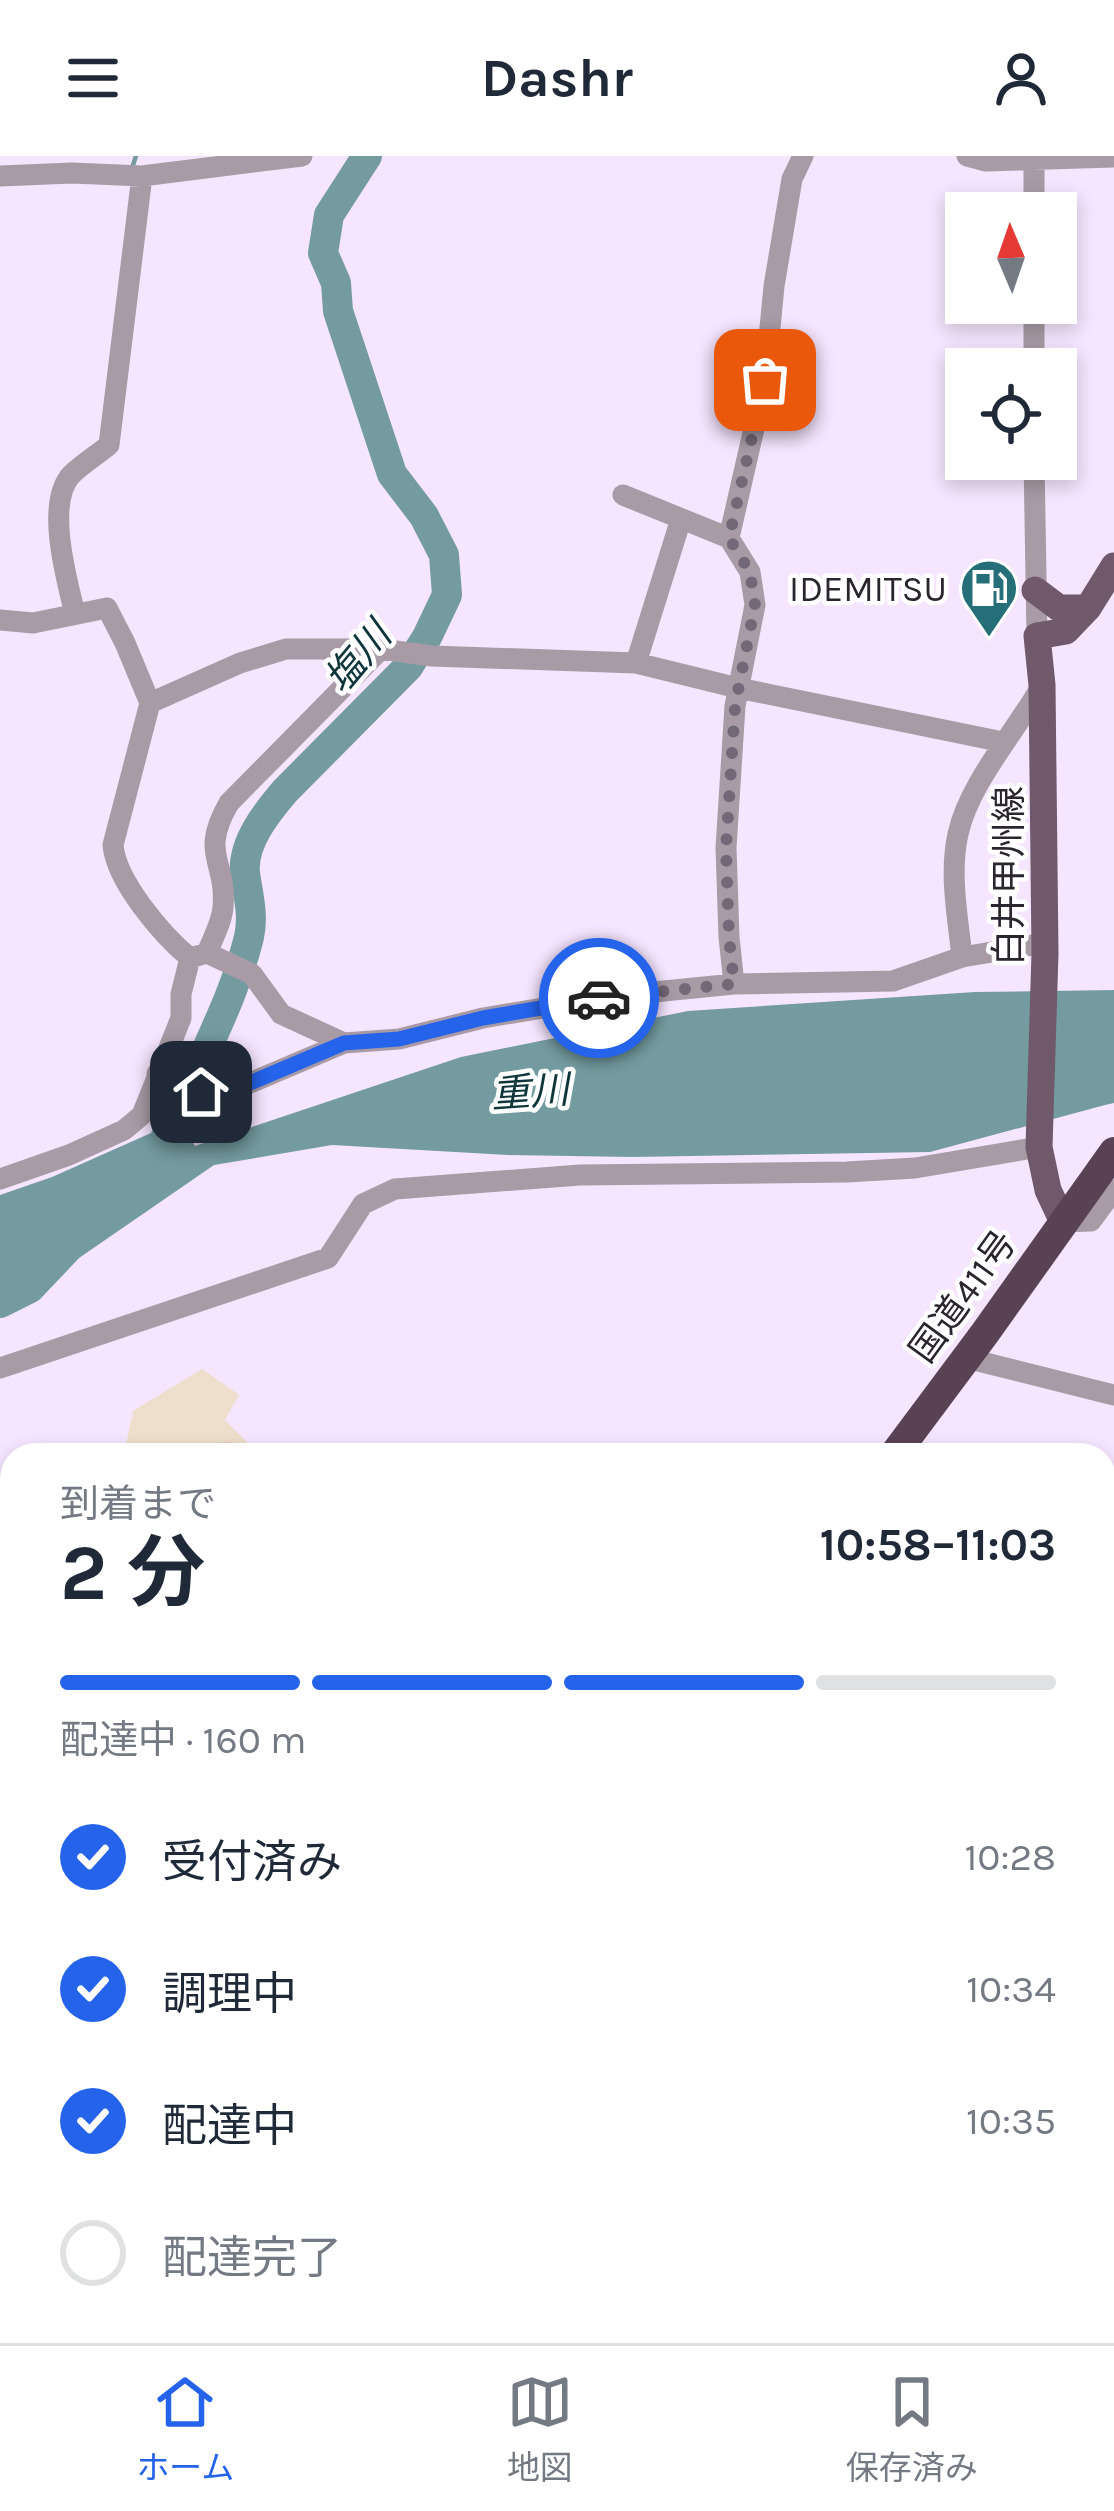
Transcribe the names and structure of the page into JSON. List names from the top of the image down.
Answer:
{
  "streets": {
    "highway": ["国道411号"],
    "main road": ["白井甲州線"]
  },
  "crossings": [
    ["白井甲州線", "国道411号"]
  ],
  "water": ["塩川", "重川"],
  "places": {
    "fuel station": ["IDEMITSU"]
  },
  "north": "top",
  "page": {
    "header": "Dashr",
    "heading": ["2 分", "到着まで", "10:58–11:03"],
    "bar": "配達中 · 160 m",
    "list": [
      ["受付済み", "10:28"],
      ["調理中", "10:34"],
      ["配達中", "10:35"],
      "配達完了"
    ],
    "tabs": ["ホーム", "地図", "保存済み"]
  }
}
